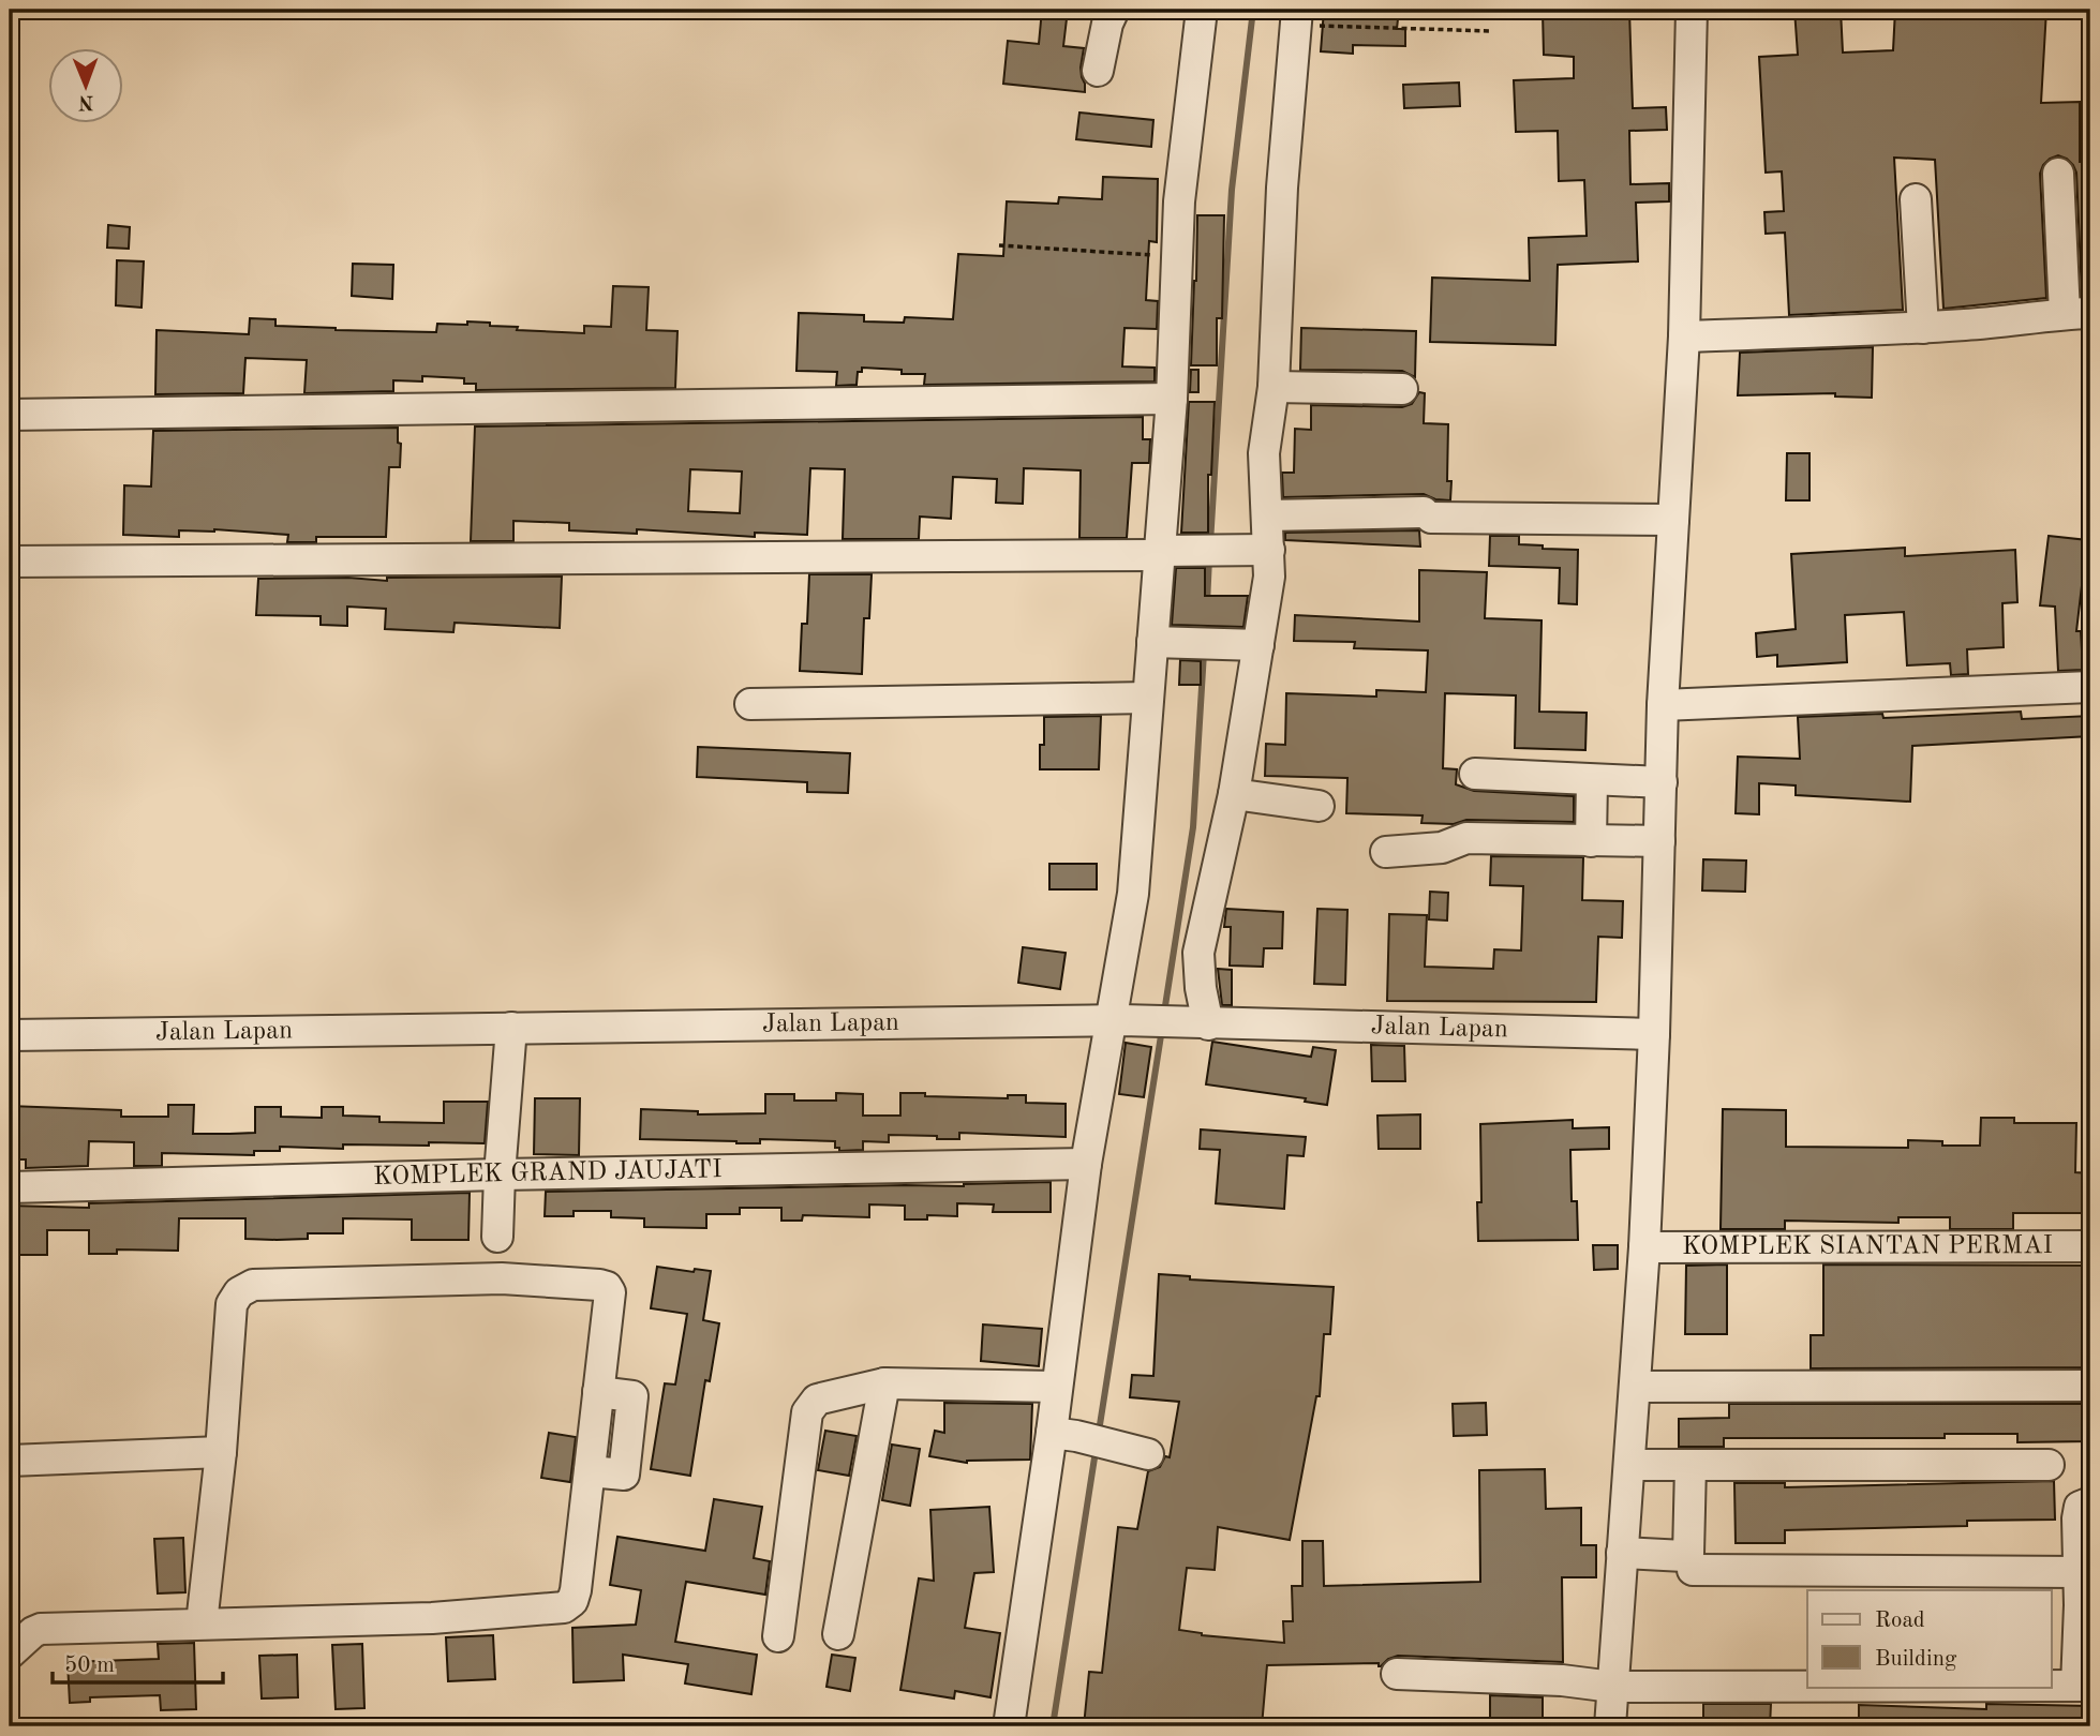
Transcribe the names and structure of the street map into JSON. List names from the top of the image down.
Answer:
{
  "streets": {
    "street": ["Jalan Lapan", "KOMPLEK GRAND JAUJATI", "KOMPLEK SIANTAN PERMAI"]
  },
  "legend": ["Road", "Building"],
  "scale_bar": "50 m",
  "north": "bottom"
}
